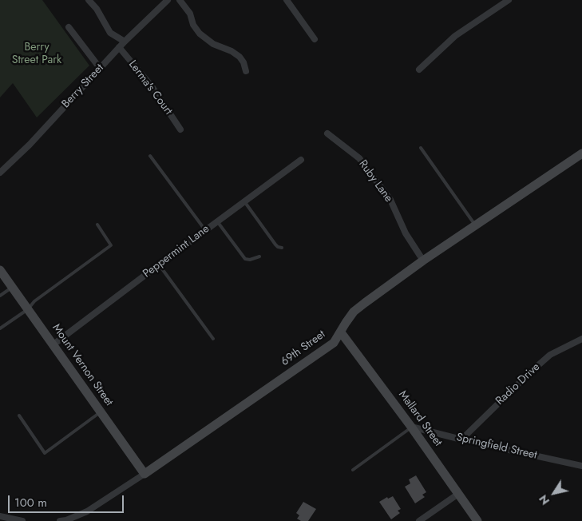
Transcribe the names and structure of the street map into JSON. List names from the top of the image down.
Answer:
{
  "streets": {
    "street": [
      "Berry Street",
      "Lerma's Court",
      "Ruby Lane",
      "Peppermint Lane",
      "69th Street",
      "Mount Vernon Street",
      "Radio Drive",
      "Mallard Street",
      "Springfield Street"
    ]
  },
  "crossings": [
    ["Berry Street", "Lerma's Court"],
    ["Ruby Lane", "69th Street"],
    ["Peppermint Lane", "Mount Vernon Street"],
    ["69th Street", "Mount Vernon Street"],
    ["69th Street", "Mallard Street"],
    ["Radio Drive", "Springfield Street"],
    ["Mallard Street", "Springfield Street"]
  ],
  "parks": ["Berry Street Park"],
  "scale_bar": "100 m",
  "north": "bottom left"
}
